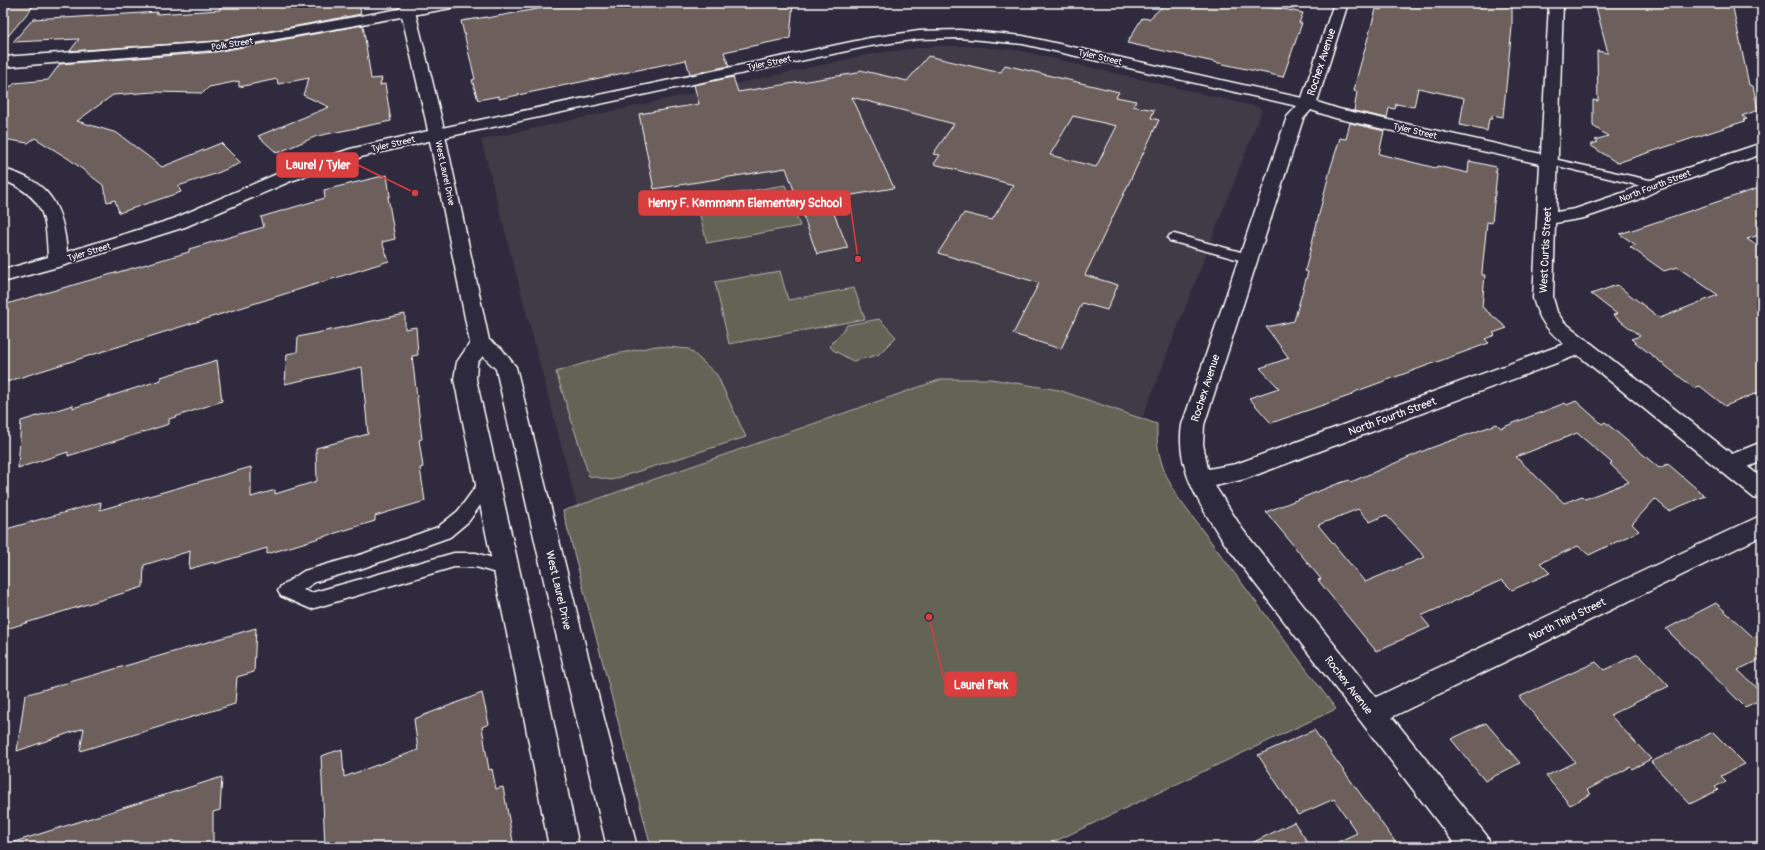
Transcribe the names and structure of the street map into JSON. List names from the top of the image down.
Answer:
{
  "streets": {
    "street": [
      "Polk Street",
      "Tyler Street",
      "Rochex Avenue",
      "West Laurel Drive",
      "North Fourth Street",
      "West Curtis Street",
      "North Third Street"
    ]
  },
  "crossings": [
    ["Polk Street", "West Laurel Drive"],
    ["Tyler Street", "Rochex Avenue"],
    ["Tyler Street", "West Laurel Drive"],
    ["Tyler Street", "West Curtis Street"],
    ["Rochex Avenue", "North Fourth Street"],
    ["Rochex Avenue", "North Third Street"],
    ["North Fourth Street", "West Curtis Street"]
  ],
  "places": ["Laurel / Tyler", "Henry F. Kammann Elementary School", "Laurel Park"]
}
